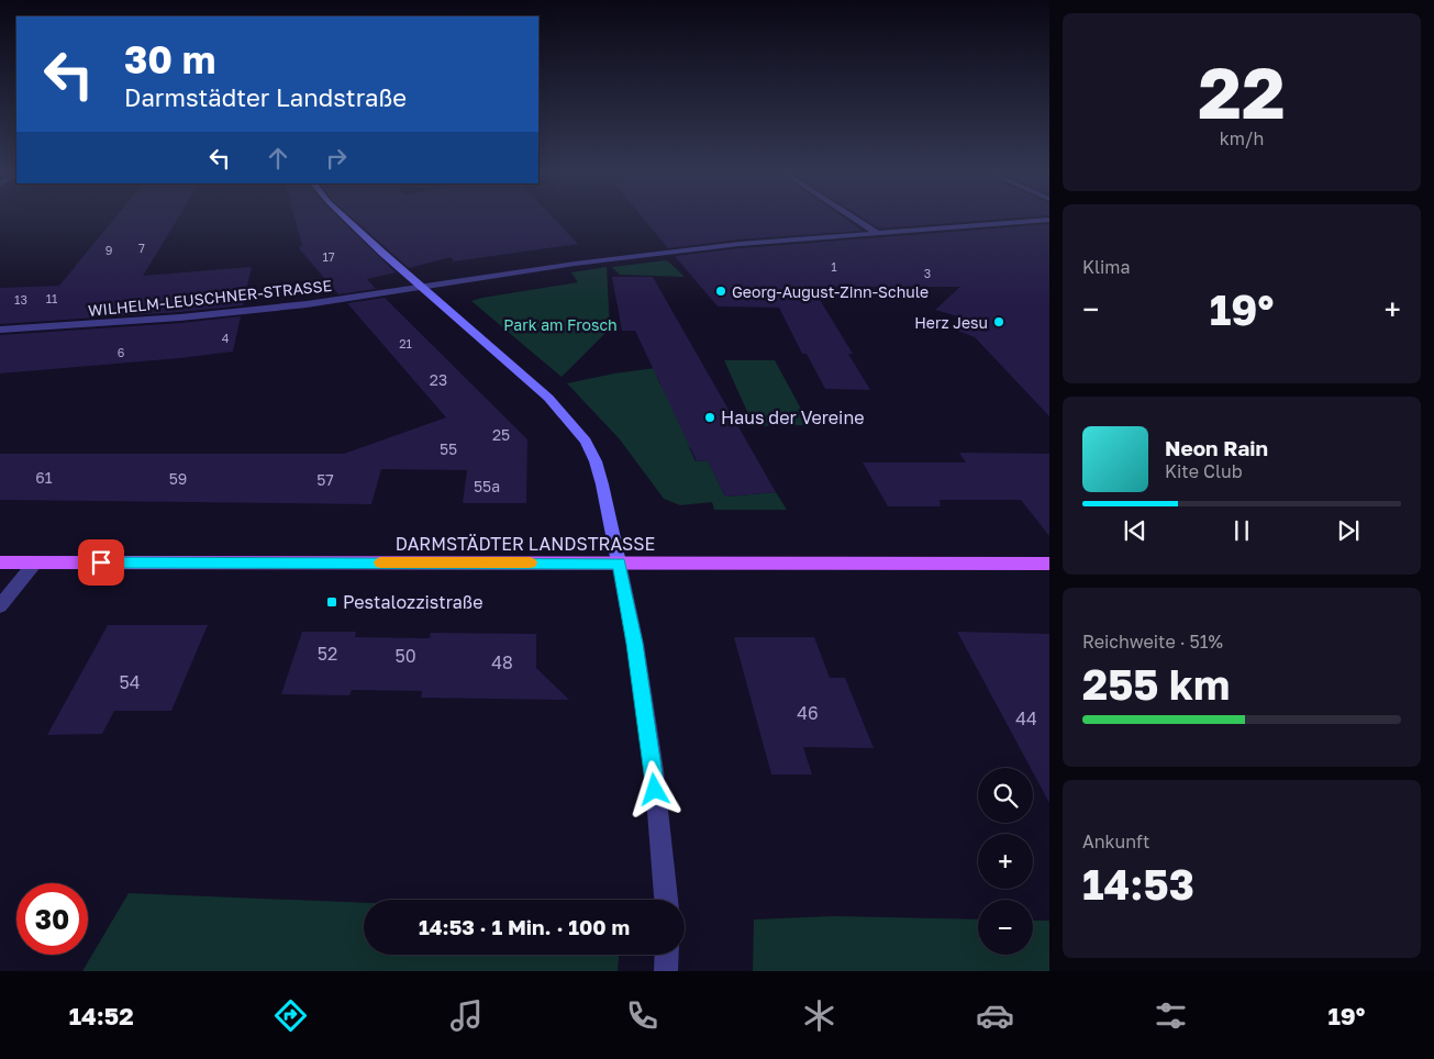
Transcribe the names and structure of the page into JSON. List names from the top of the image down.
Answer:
{
  "streets": {
    "main road": ["DARMSTÄDTER LANDSTRASSE"],
    "street": ["WILHELM-LEUSCHNER-STRASSE"]
  },
  "parks": ["Park am Frosch"],
  "places": {
    "other": ["Georg-August-Zinn-Schule", "Herz Jesu", "Haus der Vereine"],
    "transit": ["Pestalozzistraße"]
  },
  "house_numbers": [
    "7",
    "9",
    "17",
    "1",
    "3",
    "11",
    "13",
    "4",
    "21",
    "6",
    "23",
    "25",
    "55",
    "61",
    "59",
    "57",
    "55a",
    "52",
    "50",
    "48",
    "54",
    "46",
    "44"
  ],
  "page": {
    "tile": [
      ["22", "km/h"],
      "Klima",
      ["Reichweite · 51%", "255 km"],
      ["Ankunft", "14:53"]
    ],
    "turn": ["30 m", "Darmstädter Landstraße"],
    "heat": ["−", "19°", "+"],
    "song": ["Neon Rain", "Kite Club"],
    "map_buttons": ["+", "−"],
    "limit": "30",
    "trip": "14:53 · 1 Min. · 100 m",
    "tabs": ["14:52", "19°"]
  }
}
